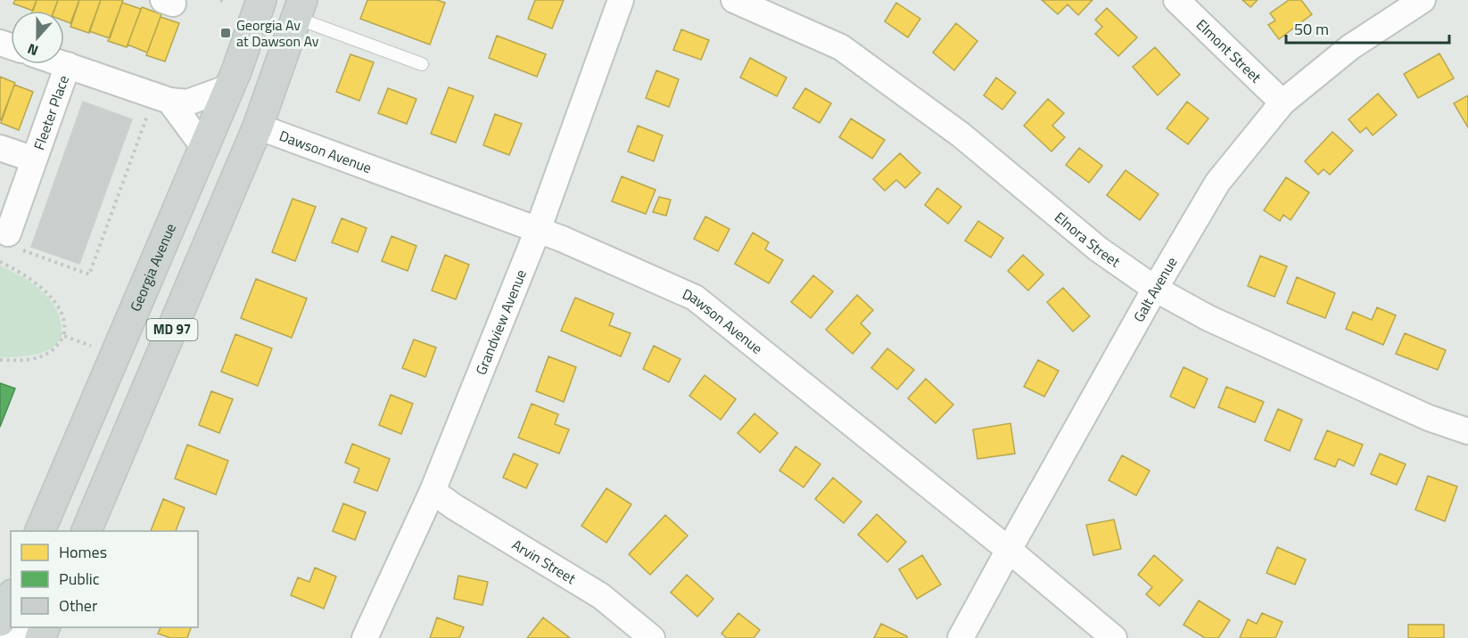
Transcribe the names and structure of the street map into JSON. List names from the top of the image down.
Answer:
{
  "streets": {
    "main road": ["Georgia Avenue", "MD 97"],
    "street": [
      "Elmont Street",
      "Fleeter Place",
      "Dawson Avenue",
      "Elnora Street",
      "Galt Avenue",
      "Grandview Avenue",
      "Arvin Street"
    ]
  },
  "crossings": [
    ["Elmont Street", "Galt Avenue"],
    ["Dawson Avenue", "Galt Avenue"],
    ["Dawson Avenue", "Grandview Avenue"],
    ["Dawson Avenue", "MD 97"],
    ["Elnora Street", "Galt Avenue"],
    ["Grandview Avenue", "Arvin Street"]
  ],
  "places": {
    "transit": ["Georgia Av at Dawson Av"]
  },
  "legend": ["Homes", "Public", "Other"],
  "scale_bar": "50 m",
  "north": "bottom"
}
